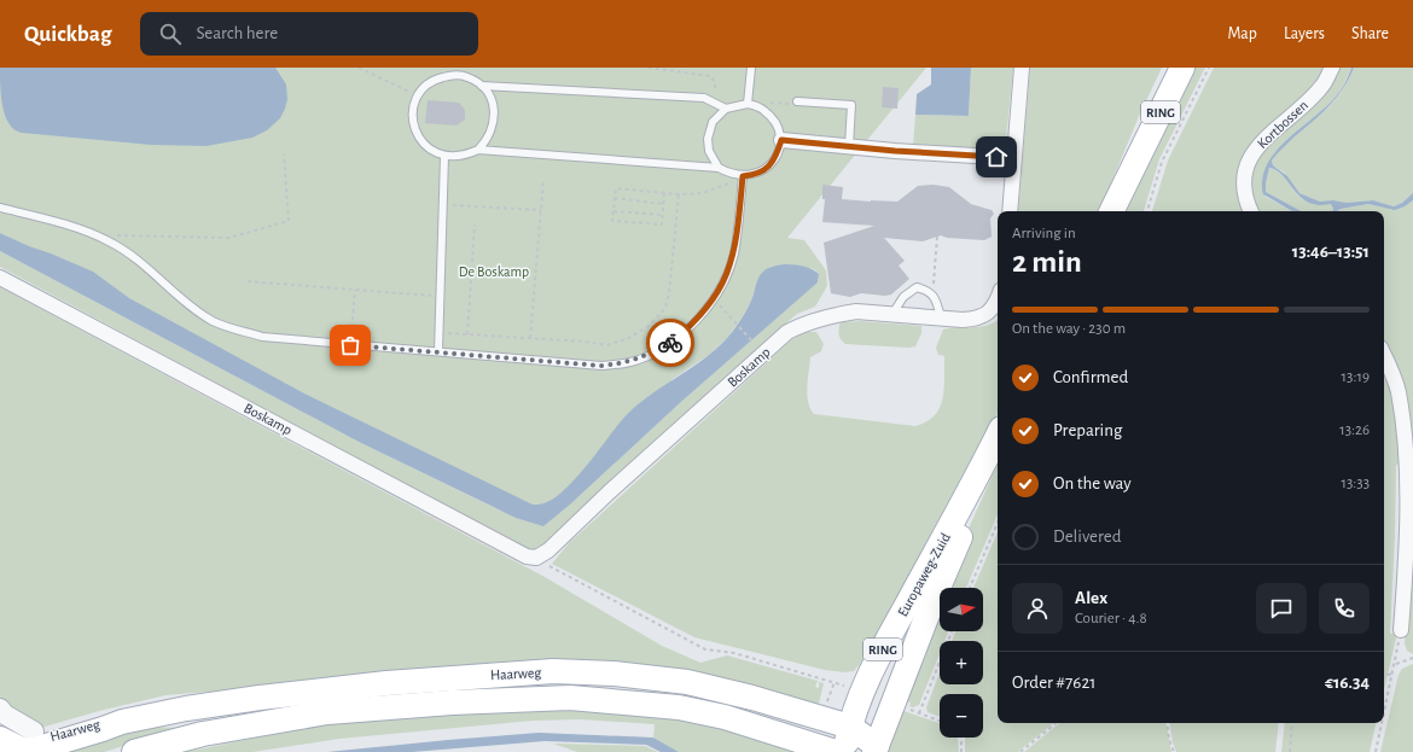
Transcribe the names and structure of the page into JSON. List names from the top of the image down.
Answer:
{
  "streets": {
    "main road": ["RING", "Europaweg-Zuid", "Haarweg"],
    "street": ["Kortbossen", "Boskamp"]
  },
  "crossings": [
    ["Europaweg-Zuid", "Haarweg"]
  ],
  "parks": ["De Boskamp"],
  "north": "right",
  "page": {
    "header": "Quickbag",
    "search": "Search here",
    "nav": ["Map", "Layers", "Share"],
    "heading": ["2 min", "Arriving in", "13:46–13:51"],
    "panel": [
      "Alex",
      "Courier · 4.8",
      "Order #7621",
      "€16.34"
    ],
    "bar": "On the way · 230 m",
    "list": [
      ["Confirmed", "13:19"],
      ["Preparing", "13:26"],
      ["On the way", "13:33"],
      "Delivered"
    ],
    "map_buttons": ["+", "−"]
  }
}
